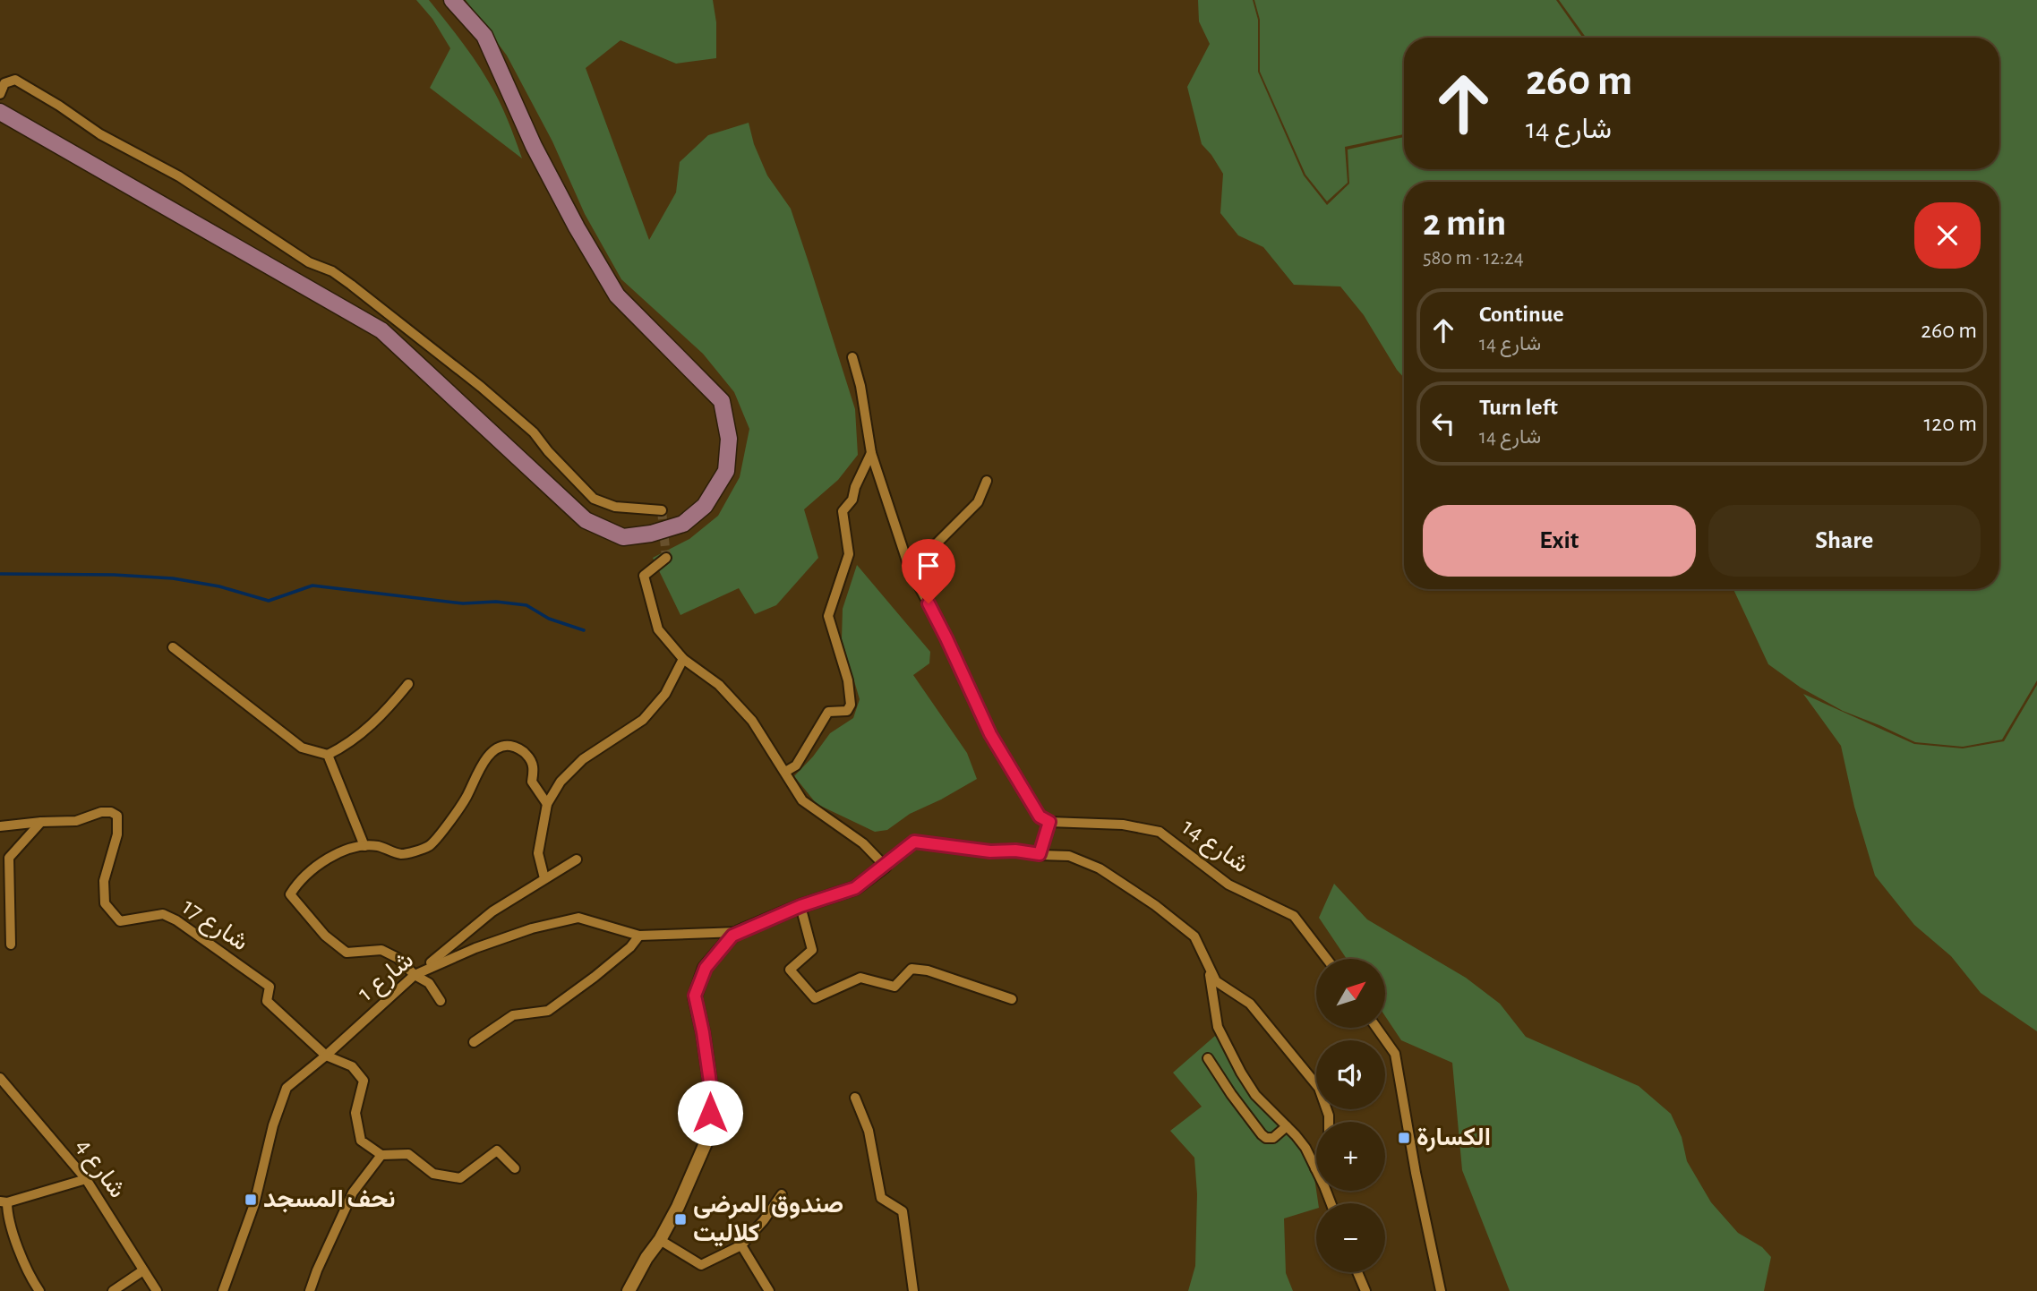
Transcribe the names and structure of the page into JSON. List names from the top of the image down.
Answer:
{
  "streets": {
    "street": [
      "شارع 14",
      "شارع 17",
      "شارع 1",
      "شارع 4"
    ]
  },
  "crossings": [
    ["شارع 17", "شارع 1"]
  ],
  "places": {
    "transit": ["الكسارة", "نحف المسجد", "صندوق المرضى كلاليت"]
  },
  "north": "top right",
  "page": {
    "turn": ["260 m", "شارع 14"],
    "heading": ["2 min", "580 m · 12:24"],
    "list": [
      {
        "name": "Continue",
        "note": "شارع 14",
        "value": "260 m"
      },
      {
        "name": "Turn left",
        "note": "شارع 14",
        "value": "120 m"
      }
    ],
    "buttons": ["Exit", "Share"],
    "map_buttons": ["+", "−"]
  }
}
